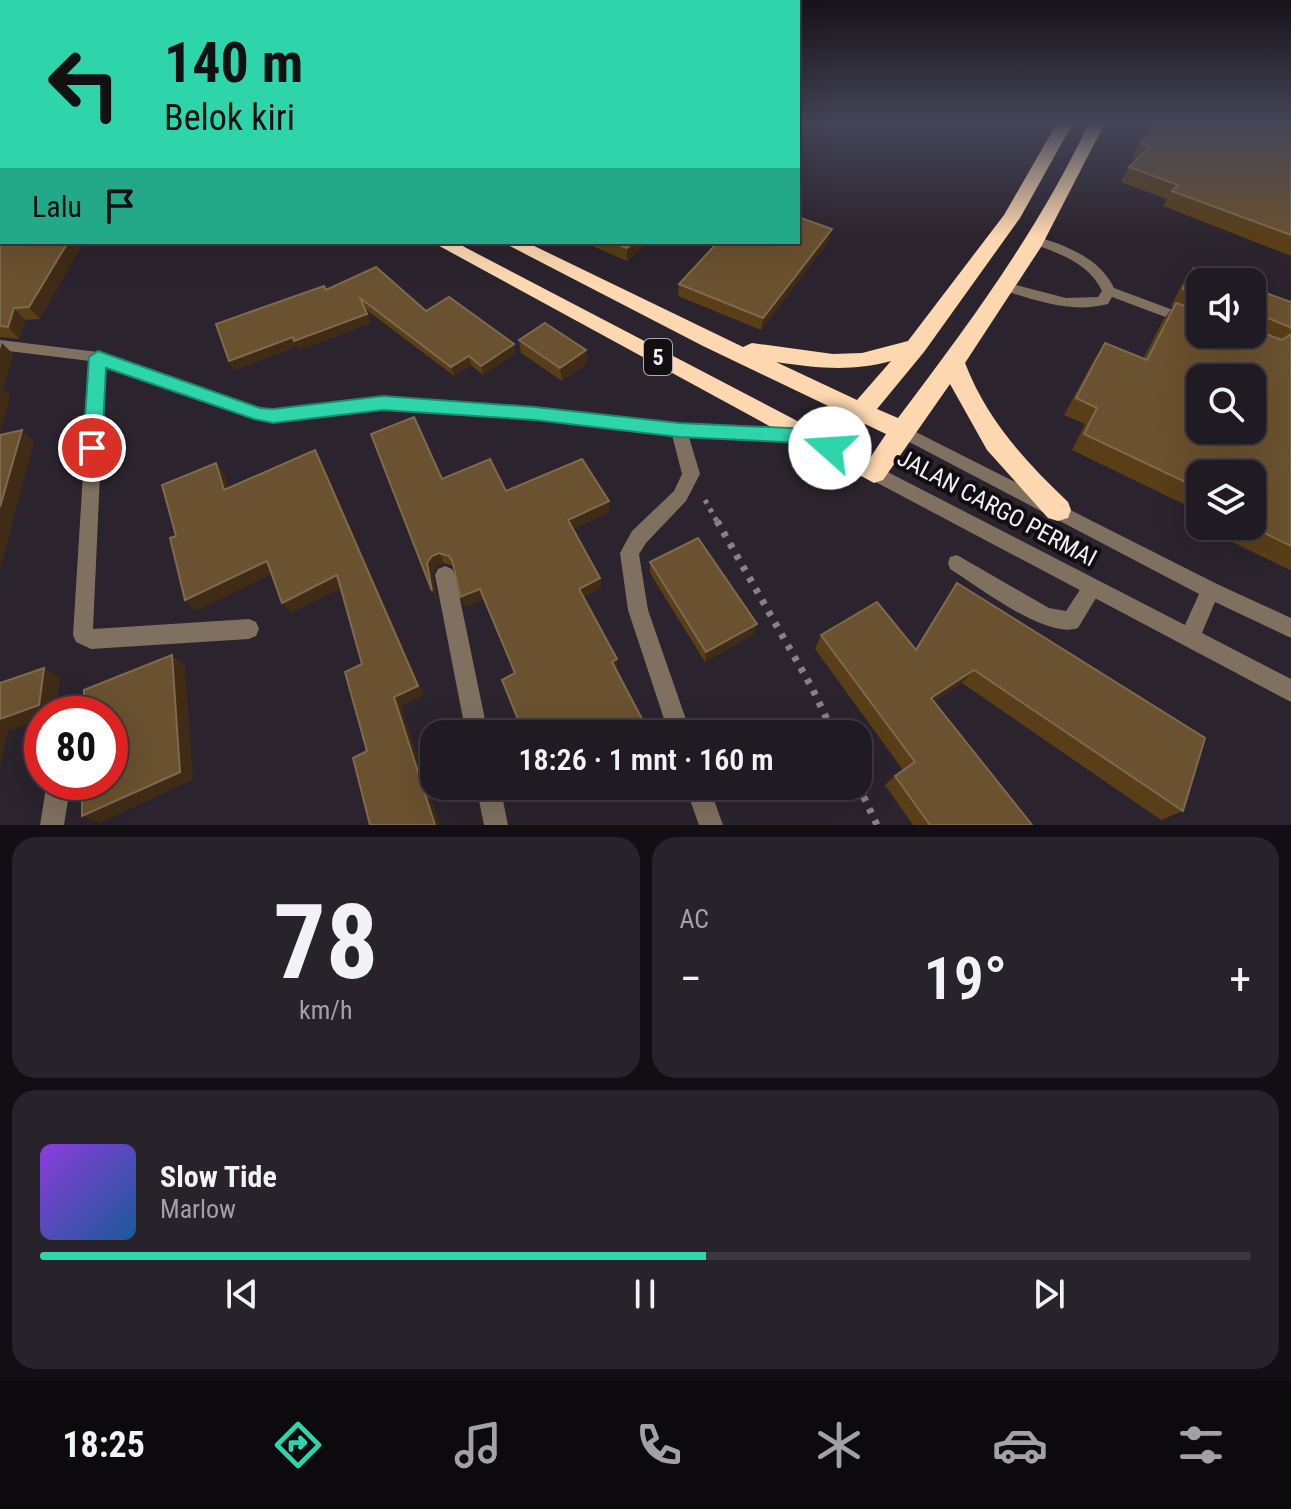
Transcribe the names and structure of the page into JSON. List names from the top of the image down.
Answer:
{
  "streets": {
    "highway": ["5", "JALAN CARGO PERMAI"]
  },
  "page": {
    "turn": ["140 m", "Belok kiri"],
    "then": "Lalu",
    "limit": "80",
    "trip": "18:26 · 1 mnt · 160 m",
    "tile": [
      ["78", "km/h"],
      "AC"
    ],
    "heat": ["−", "19°", "+"],
    "song": ["Slow Tide", "Marlow"],
    "tabs": "18:25"
  }
}
